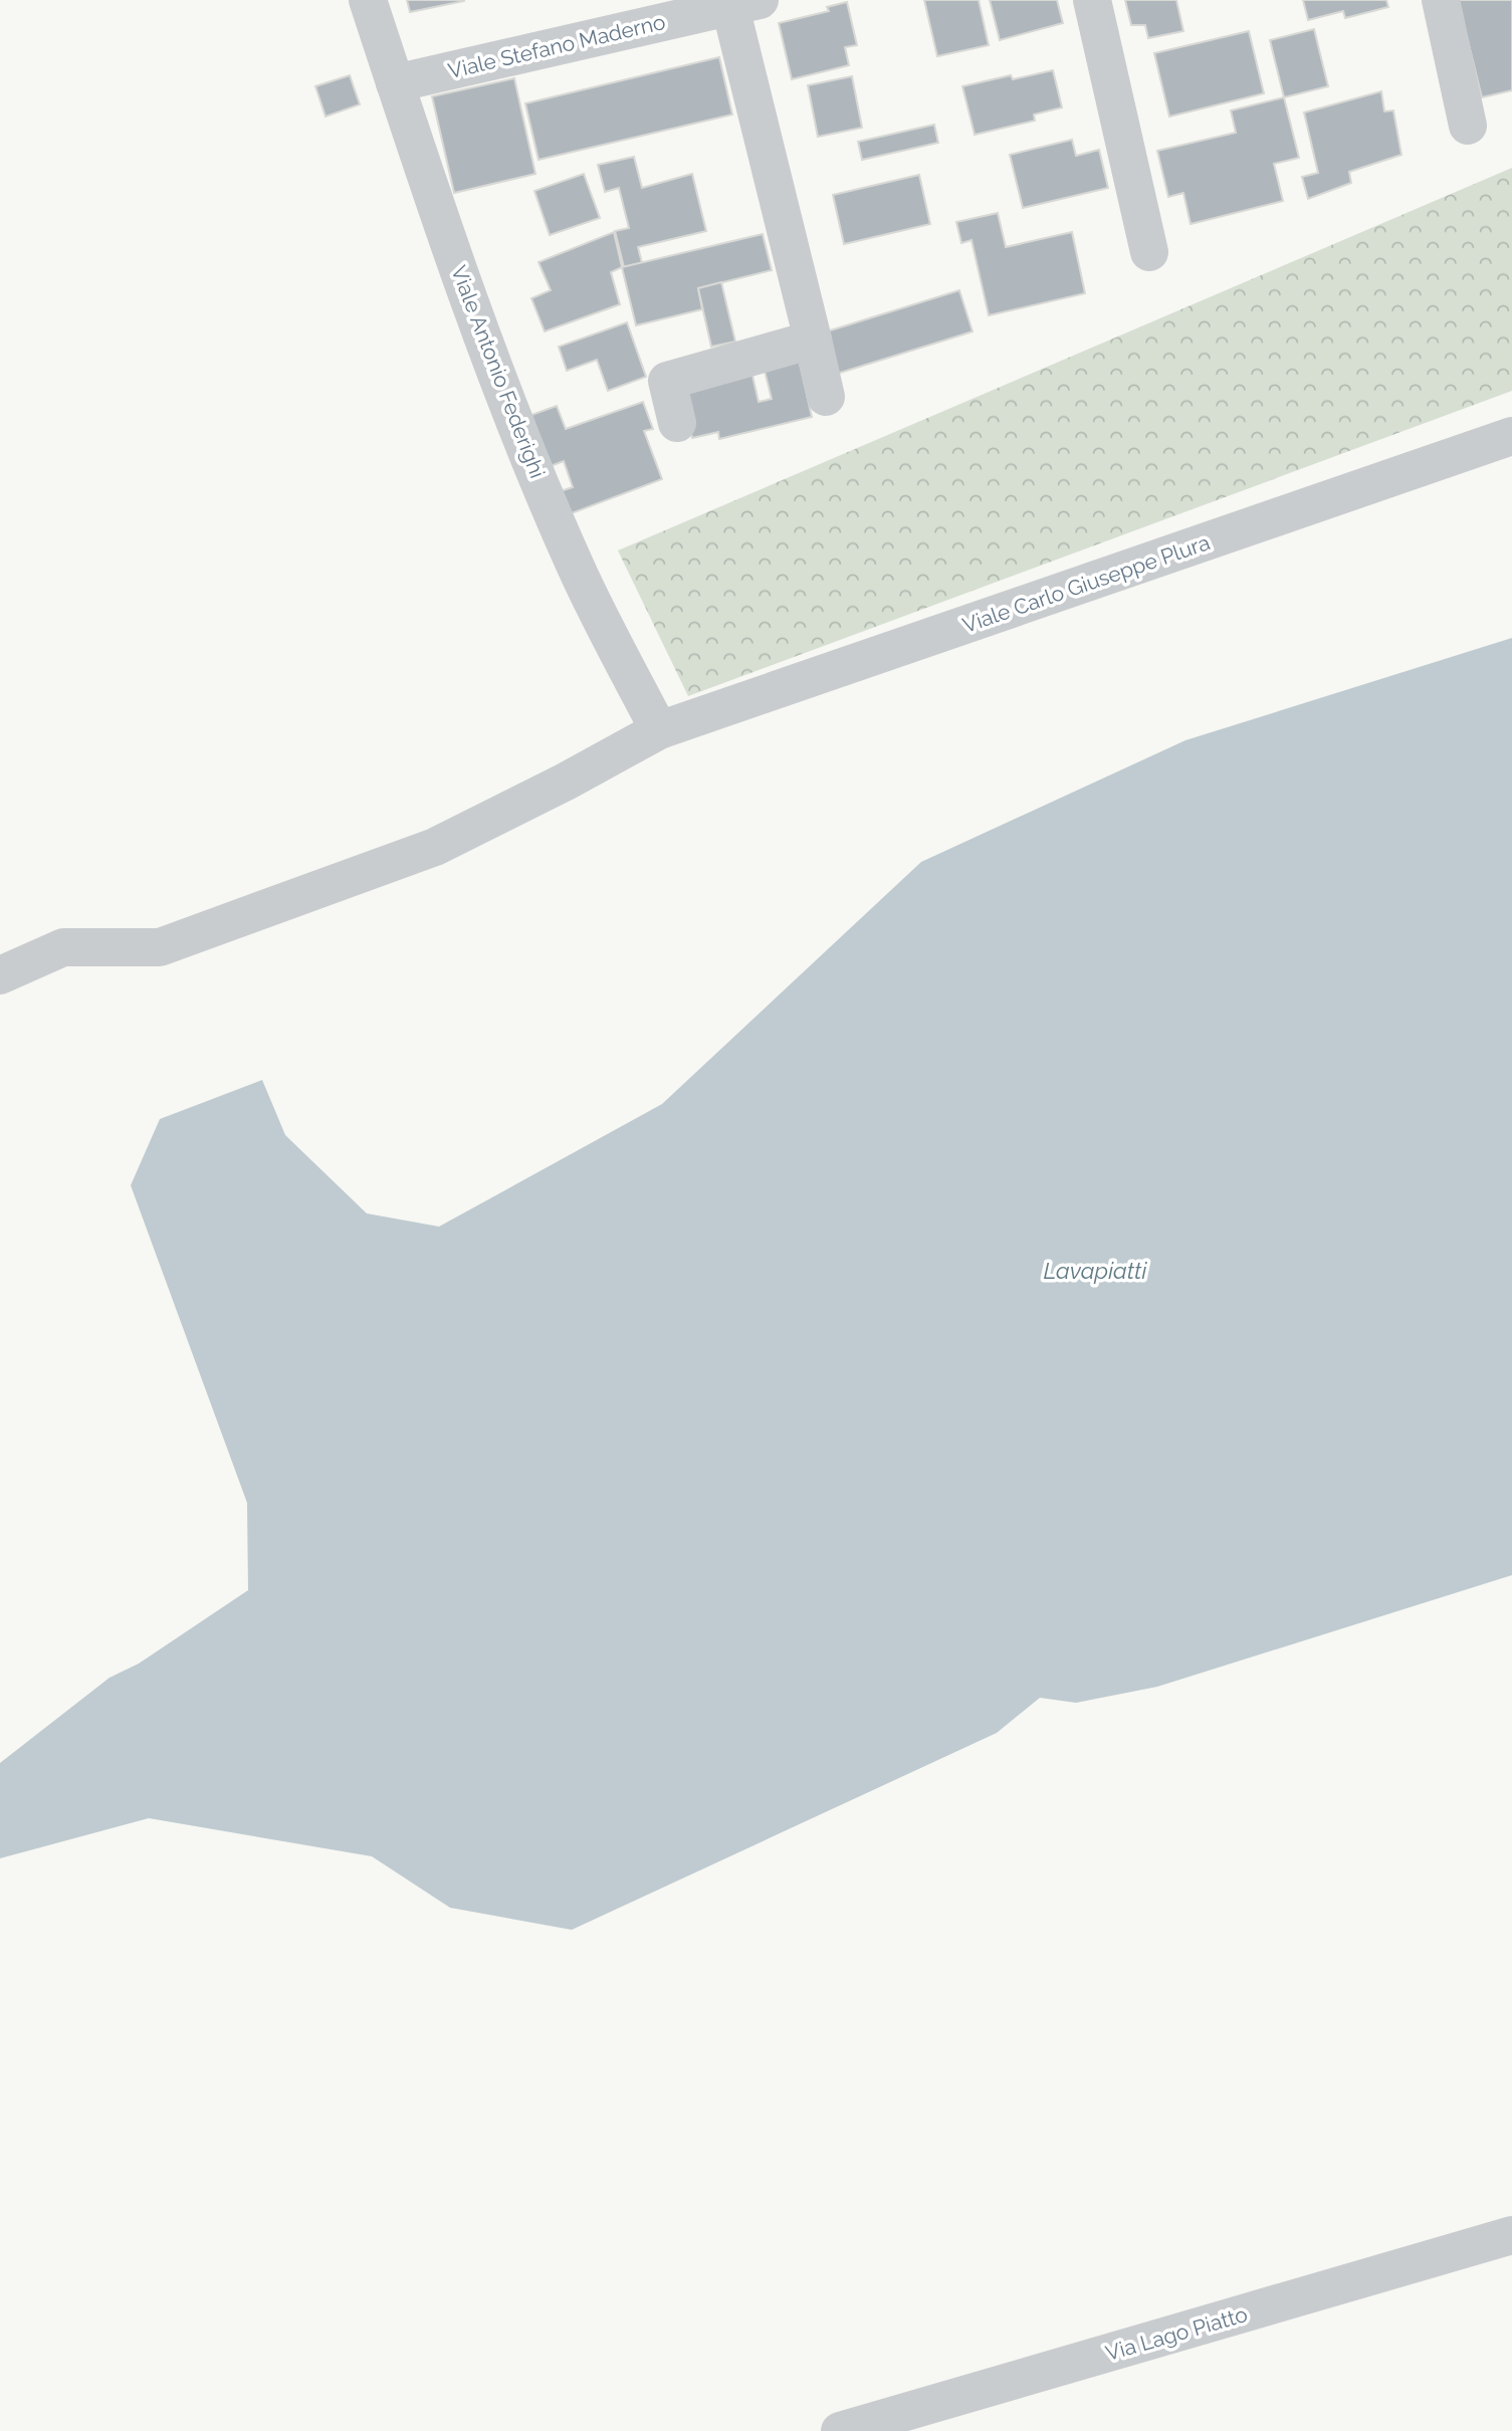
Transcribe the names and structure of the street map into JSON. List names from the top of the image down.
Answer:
{
  "streets": {
    "street": [
      "Viale Stefano Maderno",
      "Viale Antonio Federighi",
      "Viale Carlo Giuseppe Plura",
      "Via Lago Piatto"
    ]
  },
  "crossings": [
    ["Viale Stefano Maderno", "Viale Antonio Federighi"],
    ["Viale Antonio Federighi", "Viale Carlo Giuseppe Plura"]
  ],
  "water": ["Lavapiatti"]
}
